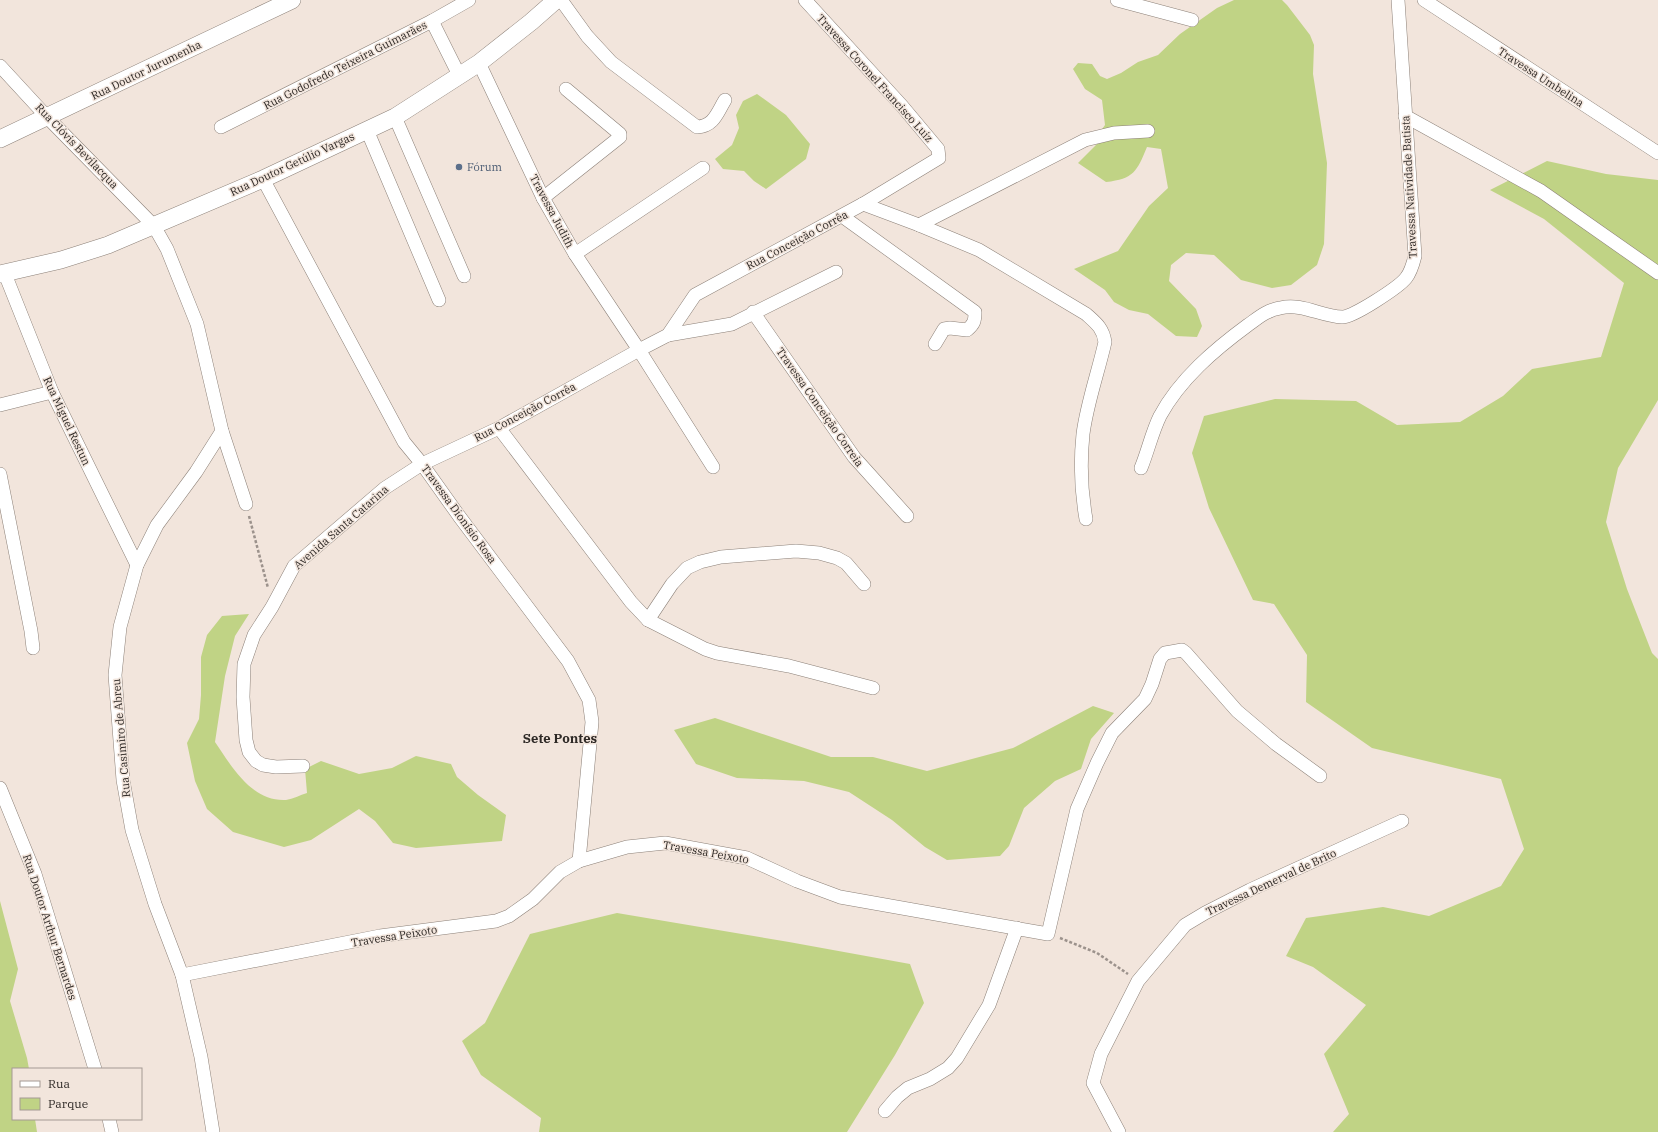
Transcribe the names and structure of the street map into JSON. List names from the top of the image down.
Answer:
{
  "streets": {
    "main road": ["Rua Doutor Jurumenha", "Rua Doutor Getúlio Vargas"],
    "street": [
      "Rua Godofredo Teixeira Guimarães",
      "Travessa Umbelina",
      "Travessa Coronel Francisco Luiz",
      "Rua Clóvis Bevilacqua",
      "Travessa Natividade Batista",
      "Travessa Judith",
      "Rua Conceição Corrêa",
      "Travessa Conceição Correia",
      "Rua Miguel Restun",
      "Travessa Dionísio Rosa",
      "Avenida Santa Catarina",
      "Rua Casimiro de Abreu",
      "Travessa Peixoto",
      "Travessa Demerval de Brito",
      "Rua Doutor Arthur Bernardes"
    ]
  },
  "crossings": [
    ["Rua Doutor Jurumenha", "Rua Clóvis Bevilacqua"],
    ["Travessa Coronel Francisco Luiz", "Rua Conceição Corrêa"],
    ["Rua Clóvis Bevilacqua", "Rua Doutor Getúlio Vargas"],
    ["Rua Doutor Getúlio Vargas", "Travessa Judith"],
    ["Rua Doutor Getúlio Vargas", "Rua Miguel Restun"],
    ["Rua Doutor Getúlio Vargas", "Travessa Dionísio Rosa"],
    ["Travessa Judith", "Rua Conceição Corrêa"],
    ["Rua Conceição Corrêa", "Travessa Conceição Correia"],
    ["Rua Conceição Corrêa", "Travessa Dionísio Rosa"],
    ["Rua Conceição Corrêa", "Avenida Santa Catarina"],
    ["Rua Miguel Restun", "Rua Casimiro de Abreu"],
    ["Travessa Dionísio Rosa", "Avenida Santa Catarina"],
    ["Travessa Dionísio Rosa", "Travessa Peixoto"],
    ["Rua Casimiro de Abreu", "Travessa Peixoto"]
  ],
  "districts": ["Sete Pontes"],
  "places": ["Fórum"],
  "legend": ["Rua", "Parque"]
}
